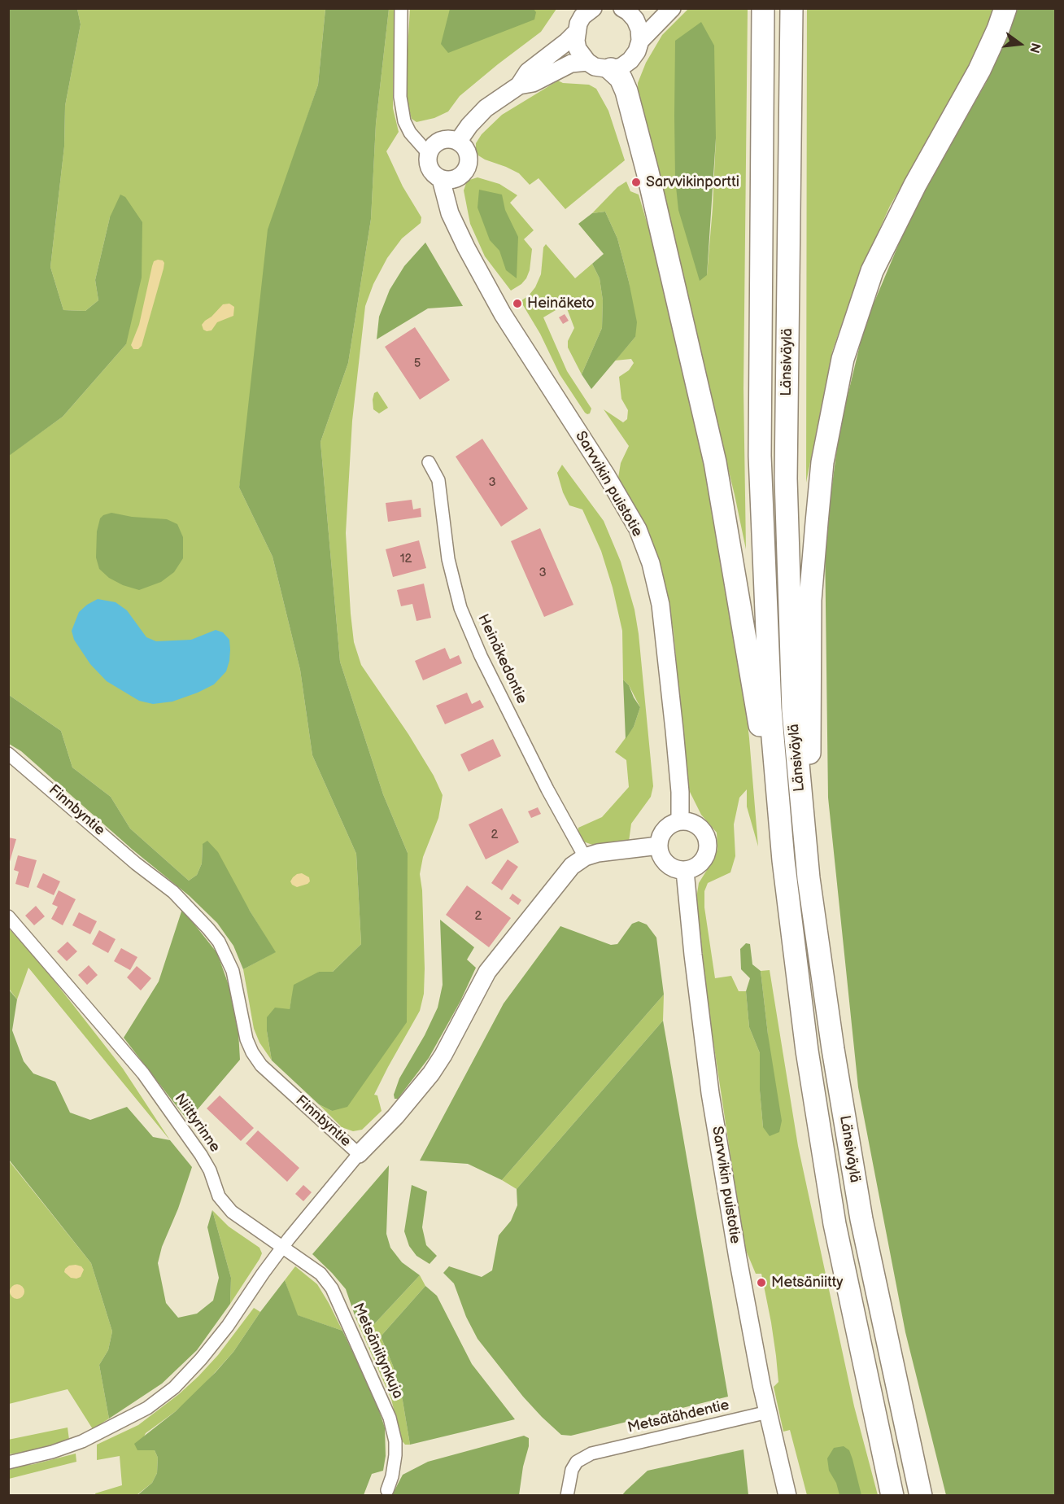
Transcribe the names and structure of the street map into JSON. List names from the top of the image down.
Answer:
{
  "streets": {
    "highway": ["Länsiväylä"],
    "main road": ["Sarvvikin puistotie", "Finnbyntie"],
    "street": [
      "Heinäkedontie",
      "Niittyrinne",
      "Metsäniitynkuja",
      "Metsätähdentie"
    ]
  },
  "crossings": [
    ["Sarvvikin puistotie", "Finnbyntie"],
    ["Sarvvikin puistotie", "Metsätähdentie"],
    ["Heinäkedontie", "Finnbyntie"],
    ["Niittyrinne", "Metsäniitynkuja"]
  ],
  "places": ["Sarvvikinportti", "Heinäketo", "Metsäniitty"],
  "house_numbers": [
    "5",
    "3",
    "12",
    "3",
    "2",
    "2"
  ],
  "north": "right"
}
